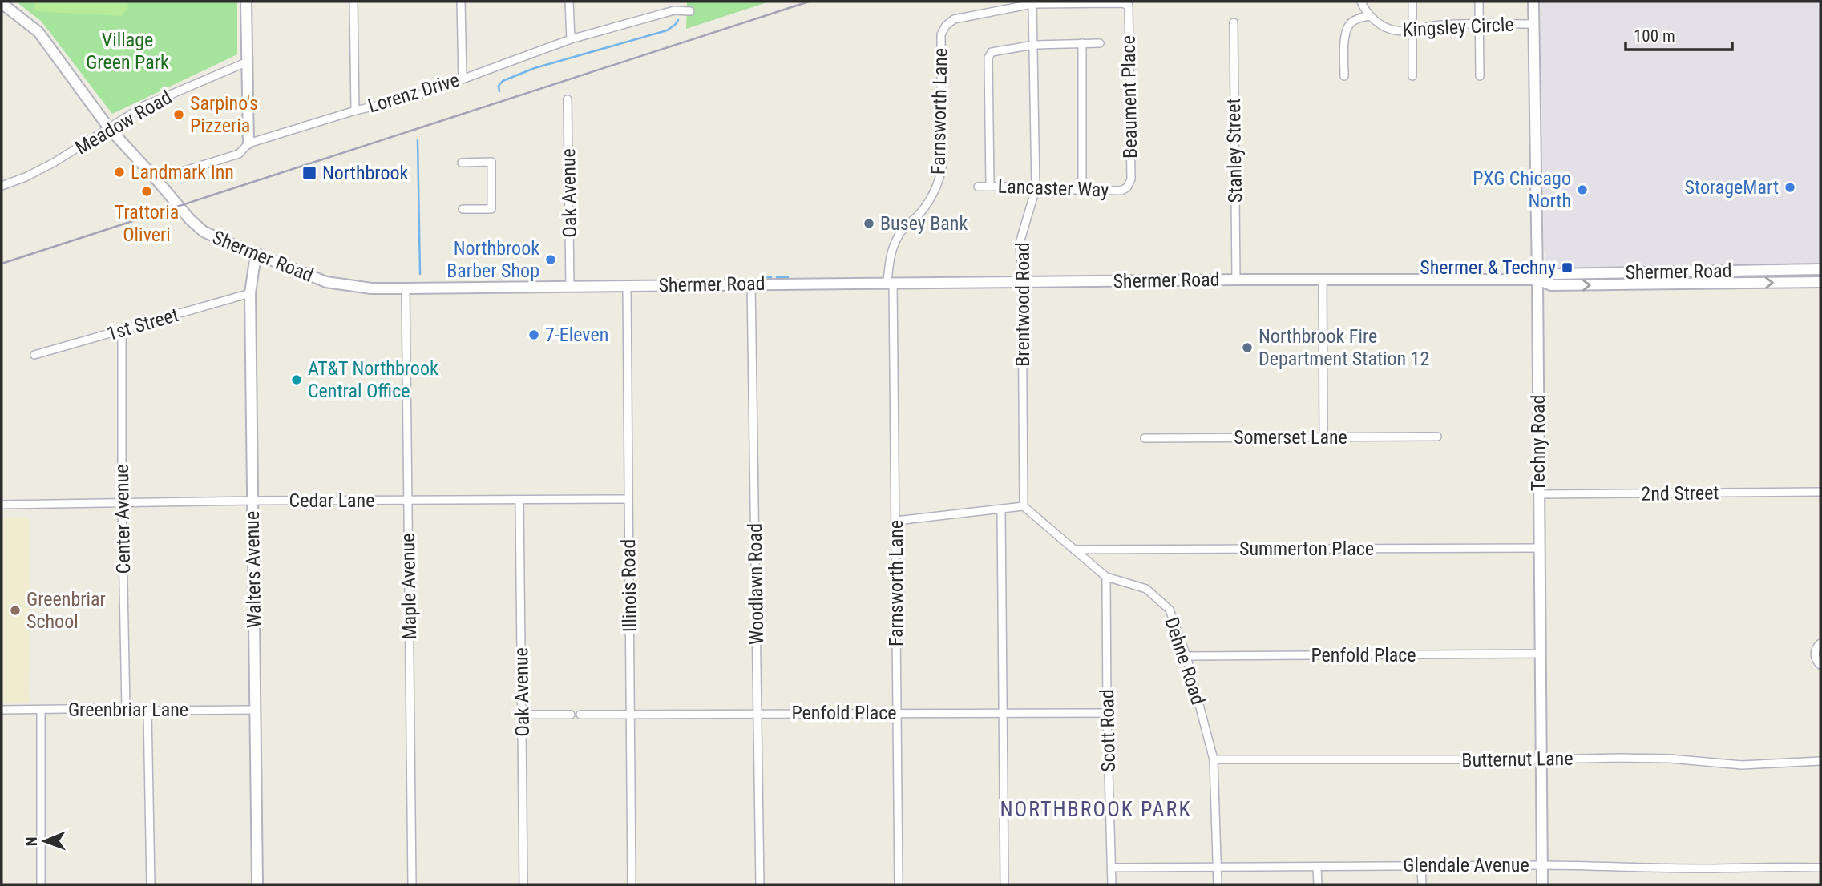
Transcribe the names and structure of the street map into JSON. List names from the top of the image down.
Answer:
{
  "streets": {
    "main road": ["Shermer Road", "Techny Road", "Walters Avenue"],
    "street": [
      "Kingsley Circle",
      "Lorenz Drive",
      "Beaument Place",
      "Farnsworth Lane",
      "Meadow Road",
      "Stanley Street",
      "Lancaster Way",
      "Oak Avenue",
      "Brentwood Road",
      "1st Street",
      "Somerset Lane",
      "2nd Street",
      "Cedar Lane",
      "Center Avenue",
      "Summerton Place",
      "Woodlawn Road",
      "Illinois Road",
      "Maple Avenue",
      "Penfold Place",
      "Dehne Road",
      "Greenbriar Lane",
      "Scott Road",
      "Butternut Lane",
      "Glendale Avenue"
    ]
  },
  "crossings": [
    ["Kingsley Circle", "Techny Road"],
    ["Lorenz Drive", "Shermer Road"],
    ["Beaument Place", "Farnsworth Lane"],
    ["Beaument Place", "Lancaster Way"],
    ["Beaument Place", "Brentwood Road"],
    ["Farnsworth Lane", "Shermer Road"],
    ["Farnsworth Lane", "Brentwood Road"],
    ["Farnsworth Lane", "Penfold Place"],
    ["Meadow Road", "Shermer Road"],
    ["Stanley Street", "Shermer Road"],
    ["Lancaster Way", "Brentwood Road"],
    ["Oak Avenue", "Shermer Road"],
    ["Oak Avenue", "Cedar Lane"],
    ["Shermer Road", "Brentwood Road"],
    ["Shermer Road", "Techny Road"],
    ["Shermer Road", "Walters Avenue"],
    ["Shermer Road", "Woodlawn Road"],
    ["Shermer Road", "Illinois Road"],
    ["Shermer Road", "Maple Avenue"],
    ["Brentwood Road", "Dehne Road"],
    ["1st Street", "Center Avenue"],
    ["1st Street", "Walters Avenue"],
    ["Techny Road", "2nd Street"],
    ["Techny Road", "Summerton Place"],
    ["Techny Road", "Penfold Place"],
    ["Techny Road", "Butternut Lane"],
    ["Techny Road", "Glendale Avenue"],
    ["Cedar Lane", "Center Avenue"],
    ["Cedar Lane", "Walters Avenue"],
    ["Cedar Lane", "Illinois Road"],
    ["Cedar Lane", "Maple Avenue"],
    ["Center Avenue", "Greenbriar Lane"],
    ["Summerton Place", "Dehne Road"],
    ["Walters Avenue", "Greenbriar Lane"],
    ["Woodlawn Road", "Penfold Place"],
    ["Illinois Road", "Penfold Place"],
    ["Penfold Place", "Dehne Road"],
    ["Penfold Place", "Scott Road"],
    ["Dehne Road", "Scott Road"],
    ["Dehne Road", "Butternut Lane"],
    ["Dehne Road", "Glendale Avenue"],
    ["Scott Road", "Glendale Avenue"]
  ],
  "districts": ["NORTHBROOK PARK"],
  "parks": ["Village Green Park"],
  "places": {
    "other": [
      "Sarpino's Pizzeria",
      "Landmark Inn",
      "StorageMart",
      "PXG Chicago North",
      "Trattoria Oliveri",
      "Busey Bank",
      "Northbrook Barber Shop",
      "7-Eleven",
      "Northbrook Fire Department Station 12",
      "AT&T Northbrook Central Office",
      "Greenbriar School"
    ],
    "transit": ["Northbrook", "Shermer & Techny"]
  },
  "scale_bar": "100 m",
  "north": "left"
}
